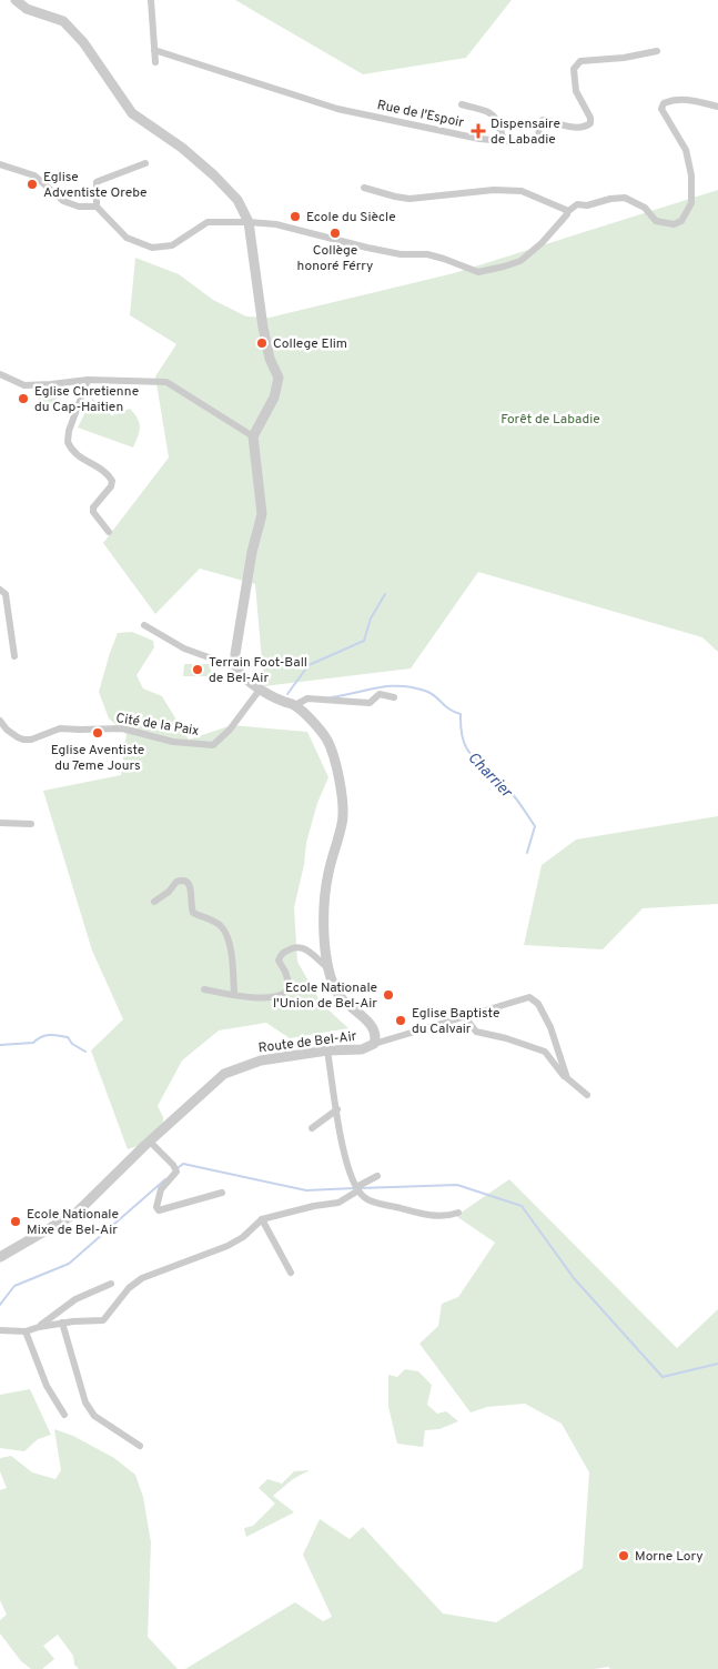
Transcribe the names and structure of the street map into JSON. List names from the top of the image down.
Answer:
{
  "streets": {
    "street": ["Rue de l'Espoir", "Cité de la Paix", "Route de Bel-Air"]
  },
  "crossings": [
    ["Cité de la Paix", "Route de Bel-Air"]
  ],
  "water": ["Charrier"],
  "parks": ["Forêt de Labadie"],
  "places": {
    "health": ["Dispensaire de Labadie"],
    "other": [
      "Eglise Adventiste Orebe",
      "Ecole du Siècle",
      "Collège honoré Férry",
      "College Elim",
      "Eglise Chretienne du Cap-Haitien",
      "Terrain Foot-Ball de Bel-Air",
      "Eglise Aventiste du 7eme Jours",
      "Ecole Nationale l'Union de Bel-Air",
      "Eglise Baptiste du Calvair",
      "Ecole Nationale Mixe de Bel-Air",
      "Morne Lory"
    ]
  }
}
